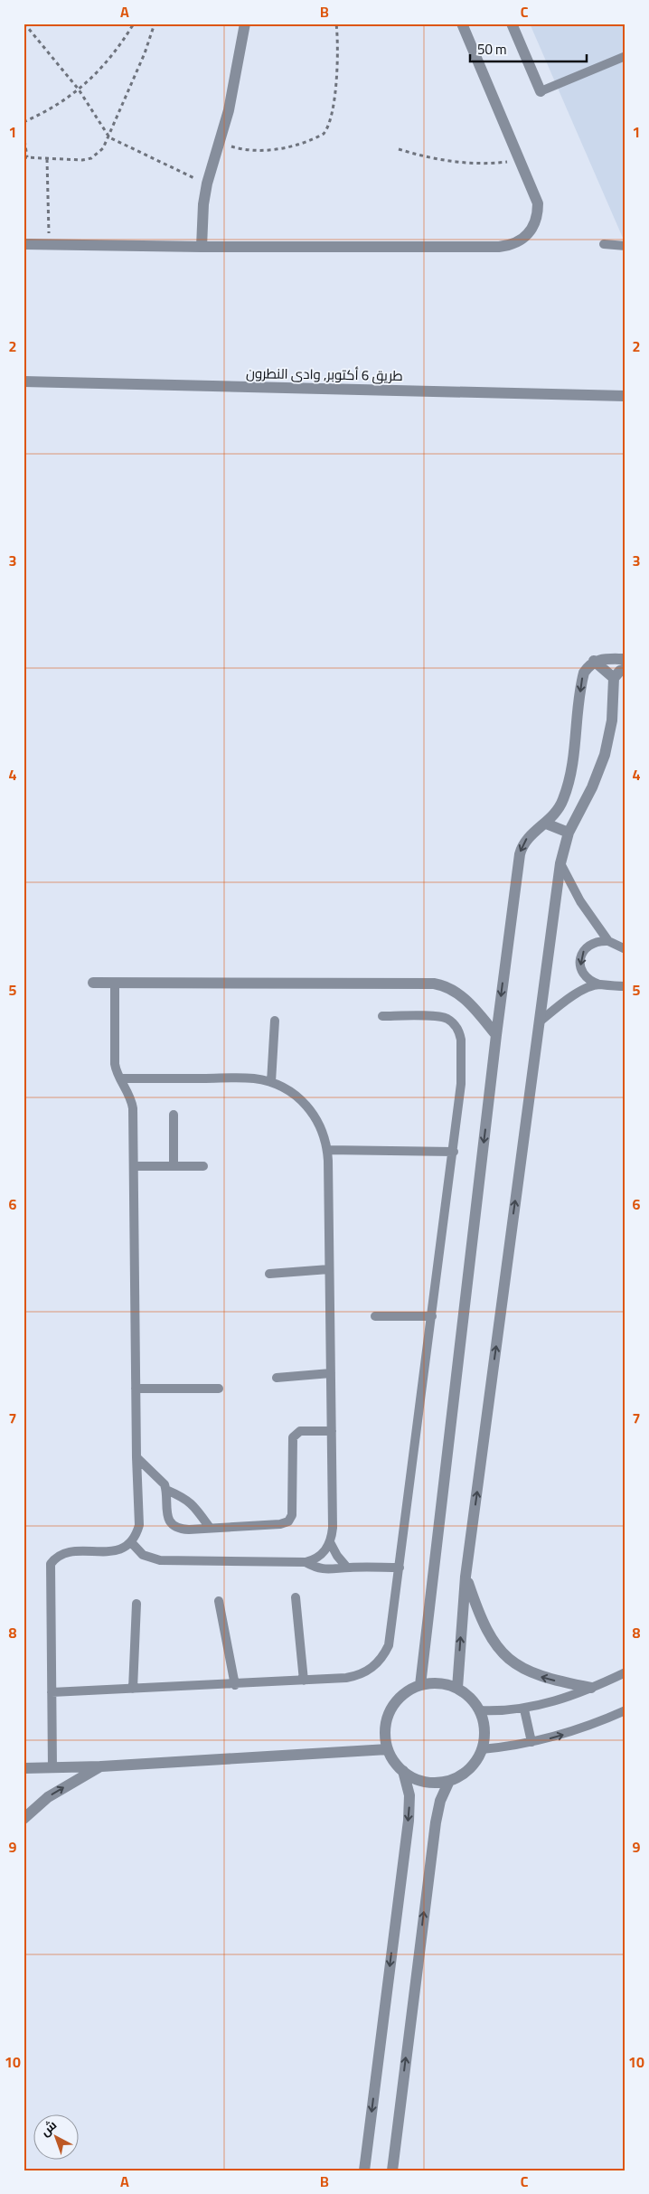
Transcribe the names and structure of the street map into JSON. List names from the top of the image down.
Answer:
{
  "streets": {
    "street": ["طريق 6 أكتوبر, وادى النطرون"]
  },
  "scale_bar": "50 m",
  "north": "top left",
  "grid": {
    "columns": ["A", "B", "C"],
    "rows": [
      "1",
      "2",
      "3",
      "4",
      "5",
      "6",
      "7",
      "8",
      "9",
      "10"
    ]
  }
}
